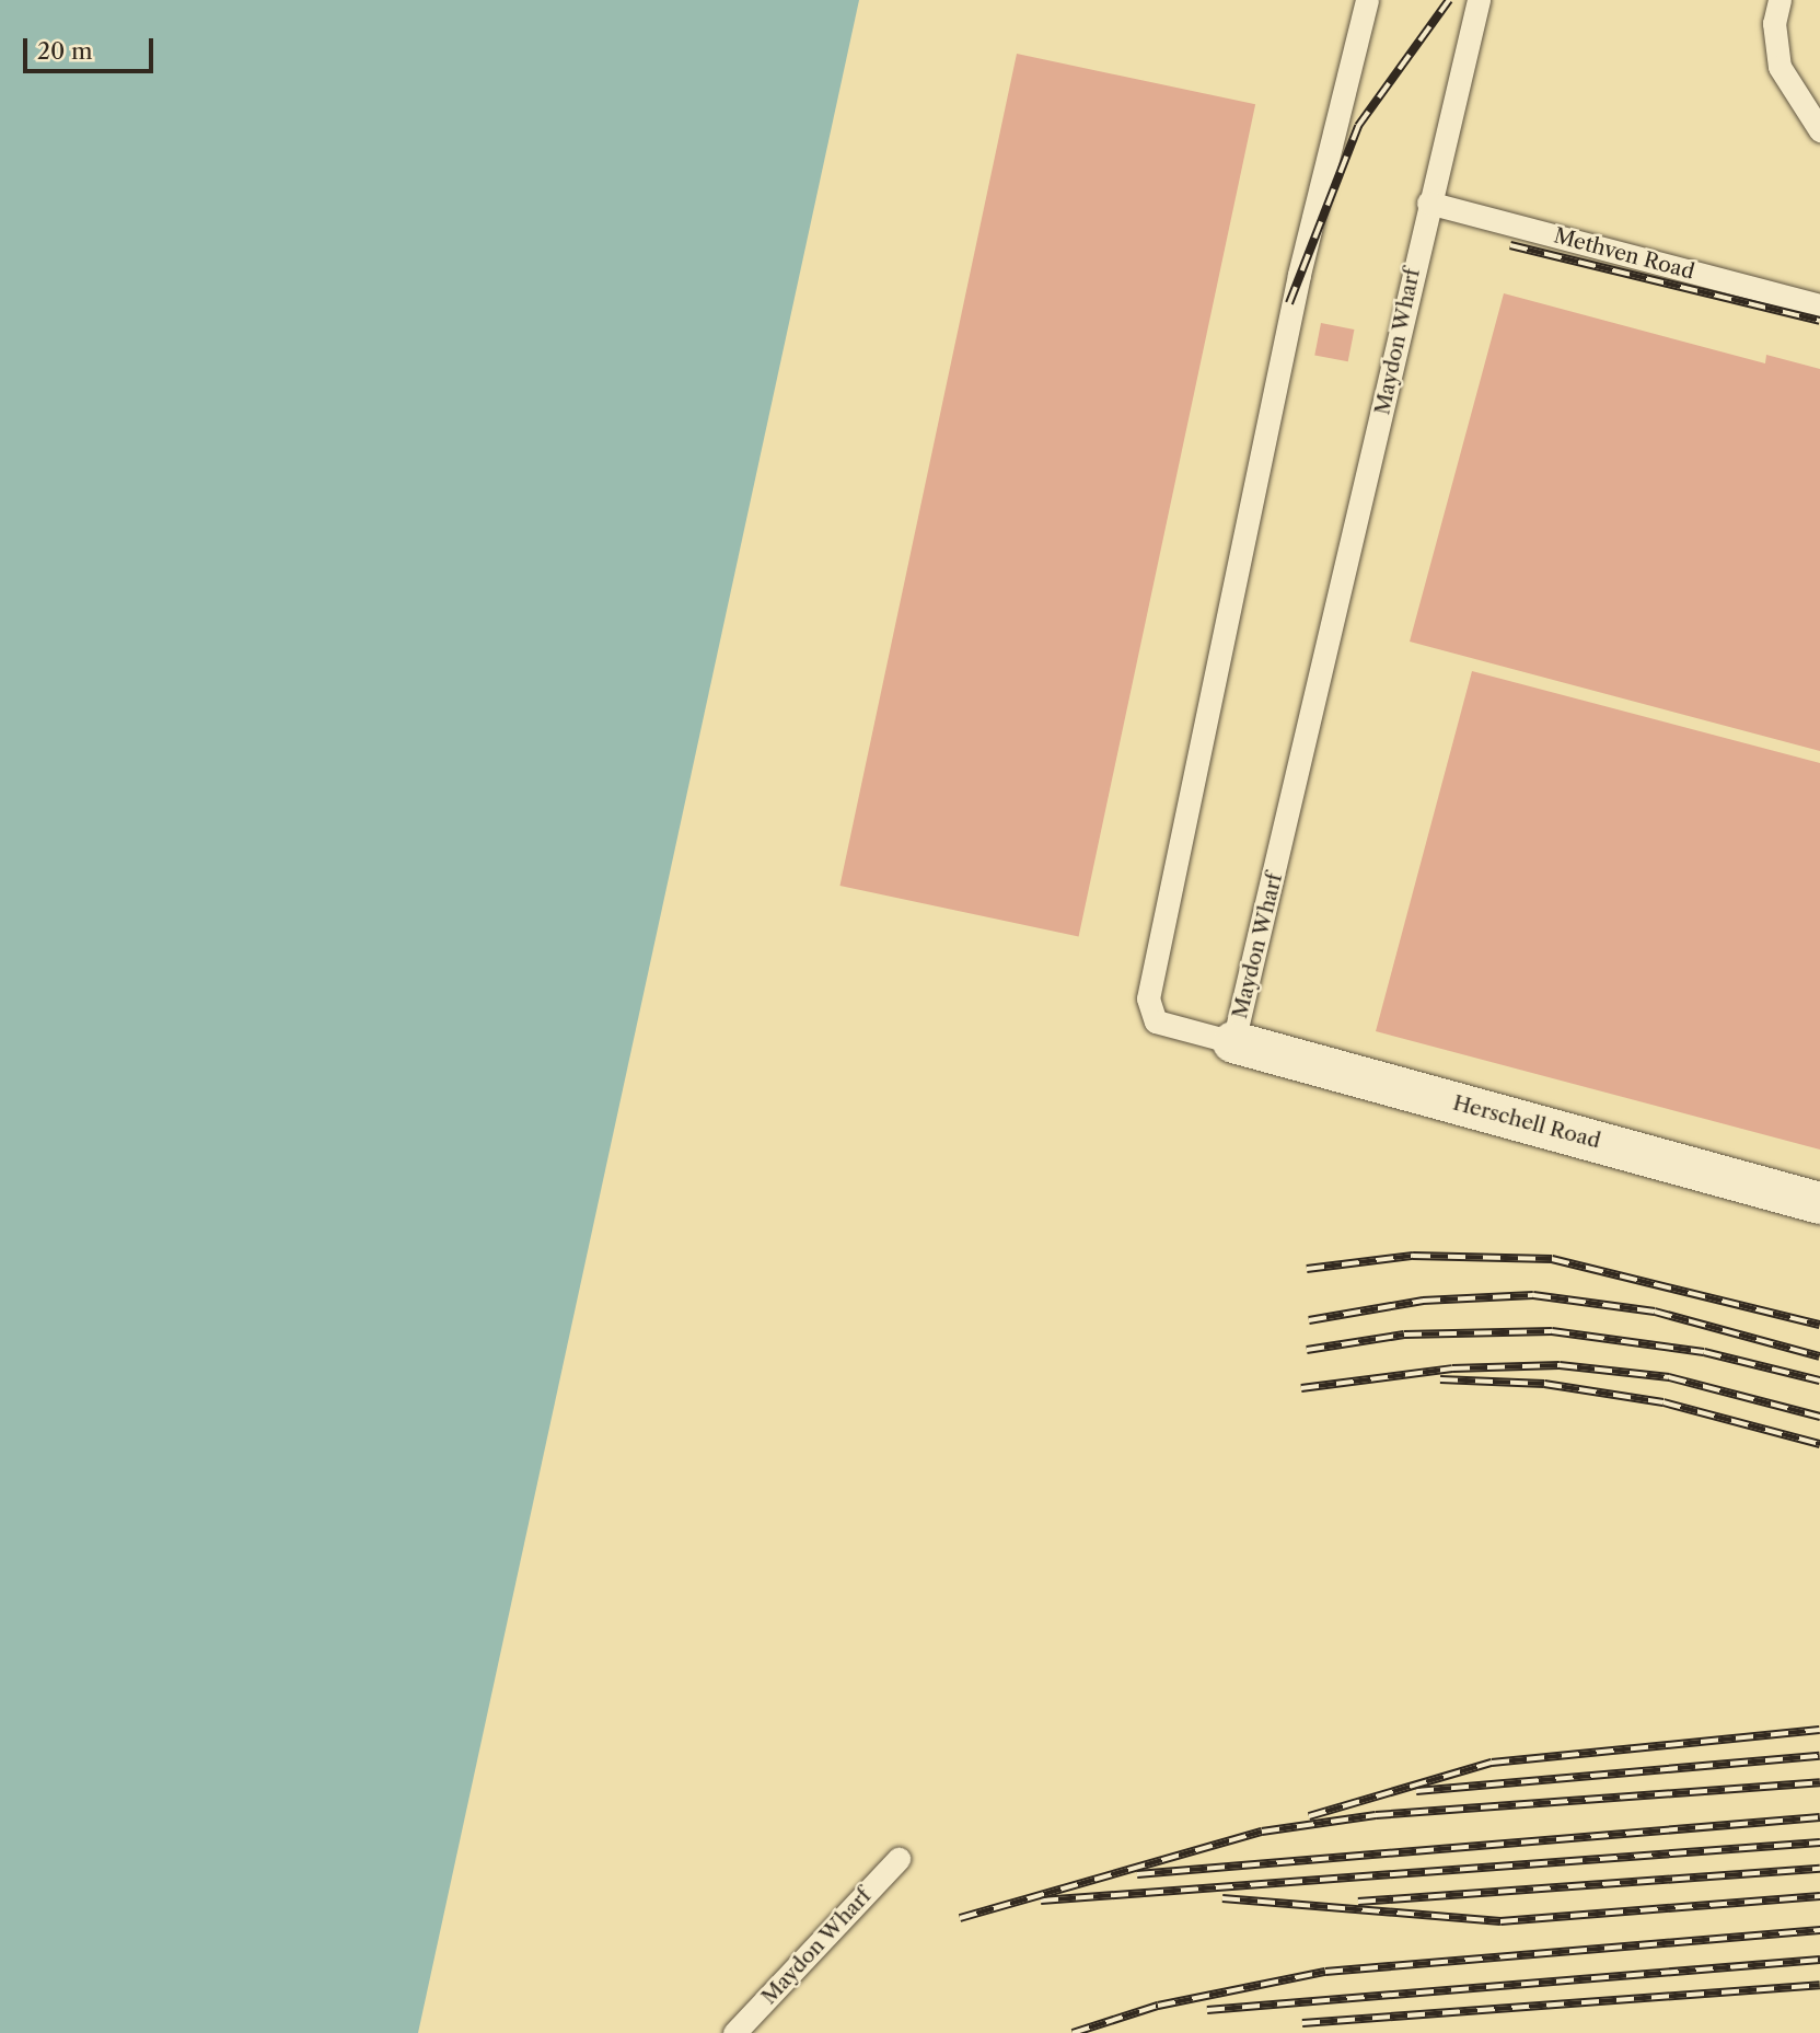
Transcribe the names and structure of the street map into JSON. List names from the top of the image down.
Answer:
{
  "streets": {
    "street": ["Herschell Road"],
    "lane": ["Methven Road", "Maydon Wharf"]
  },
  "crossings": [
    ["Methven Road", "Maydon Wharf"],
    ["Maydon Wharf", "Herschell Road"]
  ],
  "scale_bar": "20 m"
}
